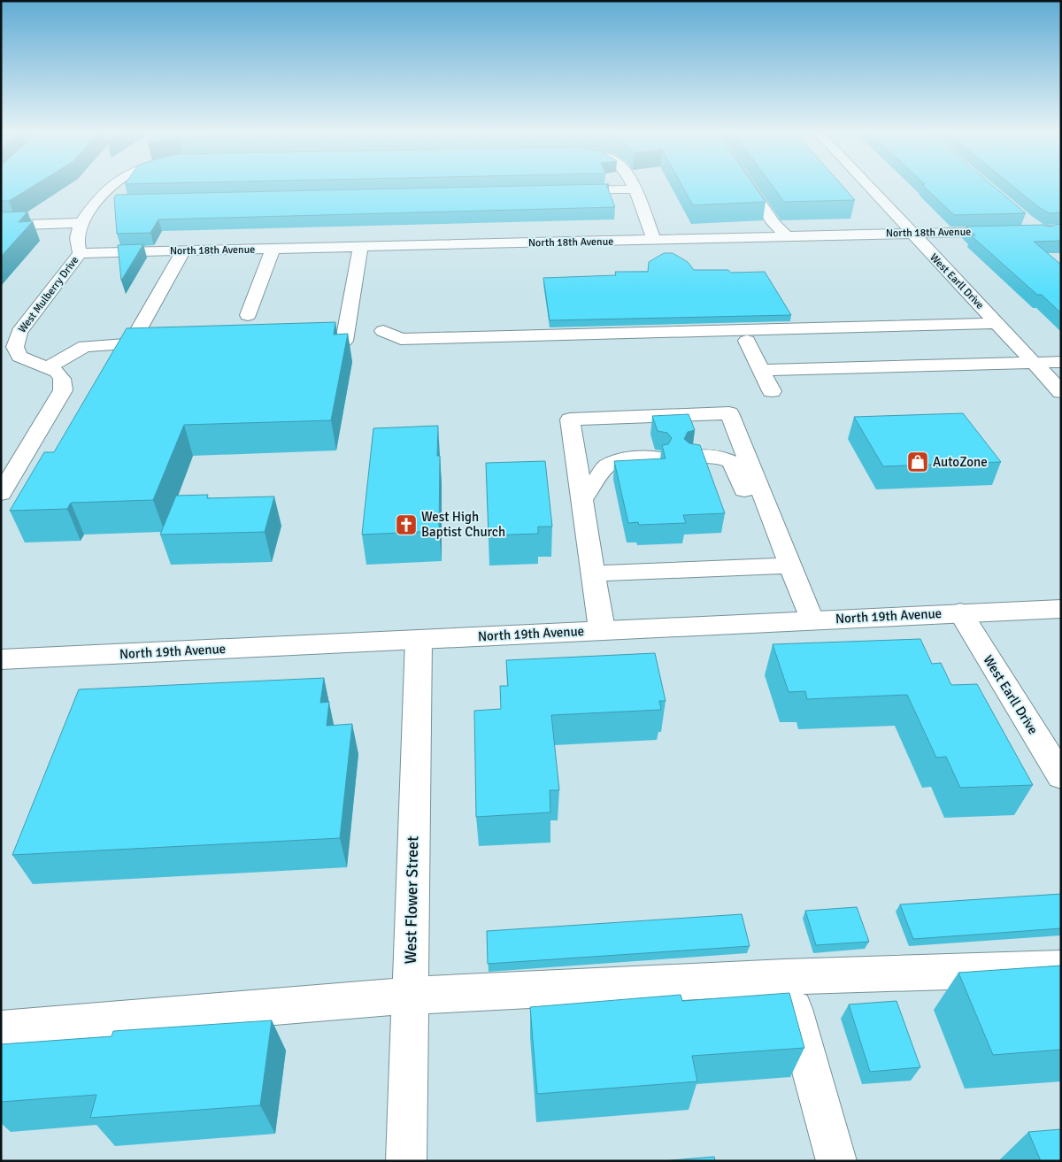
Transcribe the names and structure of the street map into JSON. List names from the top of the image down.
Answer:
{
  "streets": {
    "street": [
      "North 18th Avenue",
      "West Earll Drive",
      "West Mulberry Drive",
      "North 19th Avenue",
      "West Flower Street"
    ]
  },
  "crossings": [
    ["North 18th Avenue", "West Earll Drive"],
    ["North 18th Avenue", "West Mulberry Drive"],
    ["West Earll Drive", "North 19th Avenue"],
    ["North 19th Avenue", "West Flower Street"]
  ],
  "places": {
    "shop": ["AutoZone"],
    "church": ["West High Baptist Church"]
  }
}
